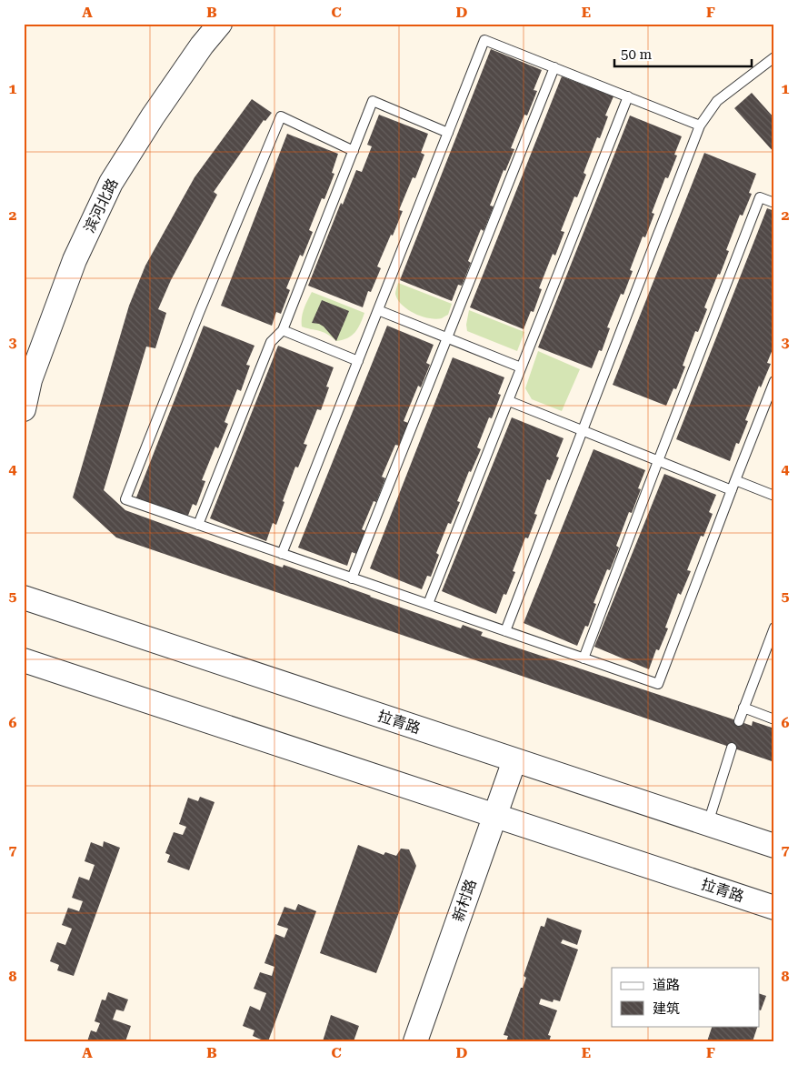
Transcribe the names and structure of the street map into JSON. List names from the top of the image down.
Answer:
{
  "streets": {
    "street": ["滨河北路", "拉青路", "新村路"]
  },
  "crossings": [
    ["拉青路", "新村路"]
  ],
  "legend": ["道路", "建筑"],
  "scale_bar": "50 m",
  "grid": {
    "columns": [
      "A",
      "B",
      "C",
      "D",
      "E",
      "F"
    ],
    "rows": [
      "1",
      "2",
      "3",
      "4",
      "5",
      "6",
      "7",
      "8"
    ]
  }
}
